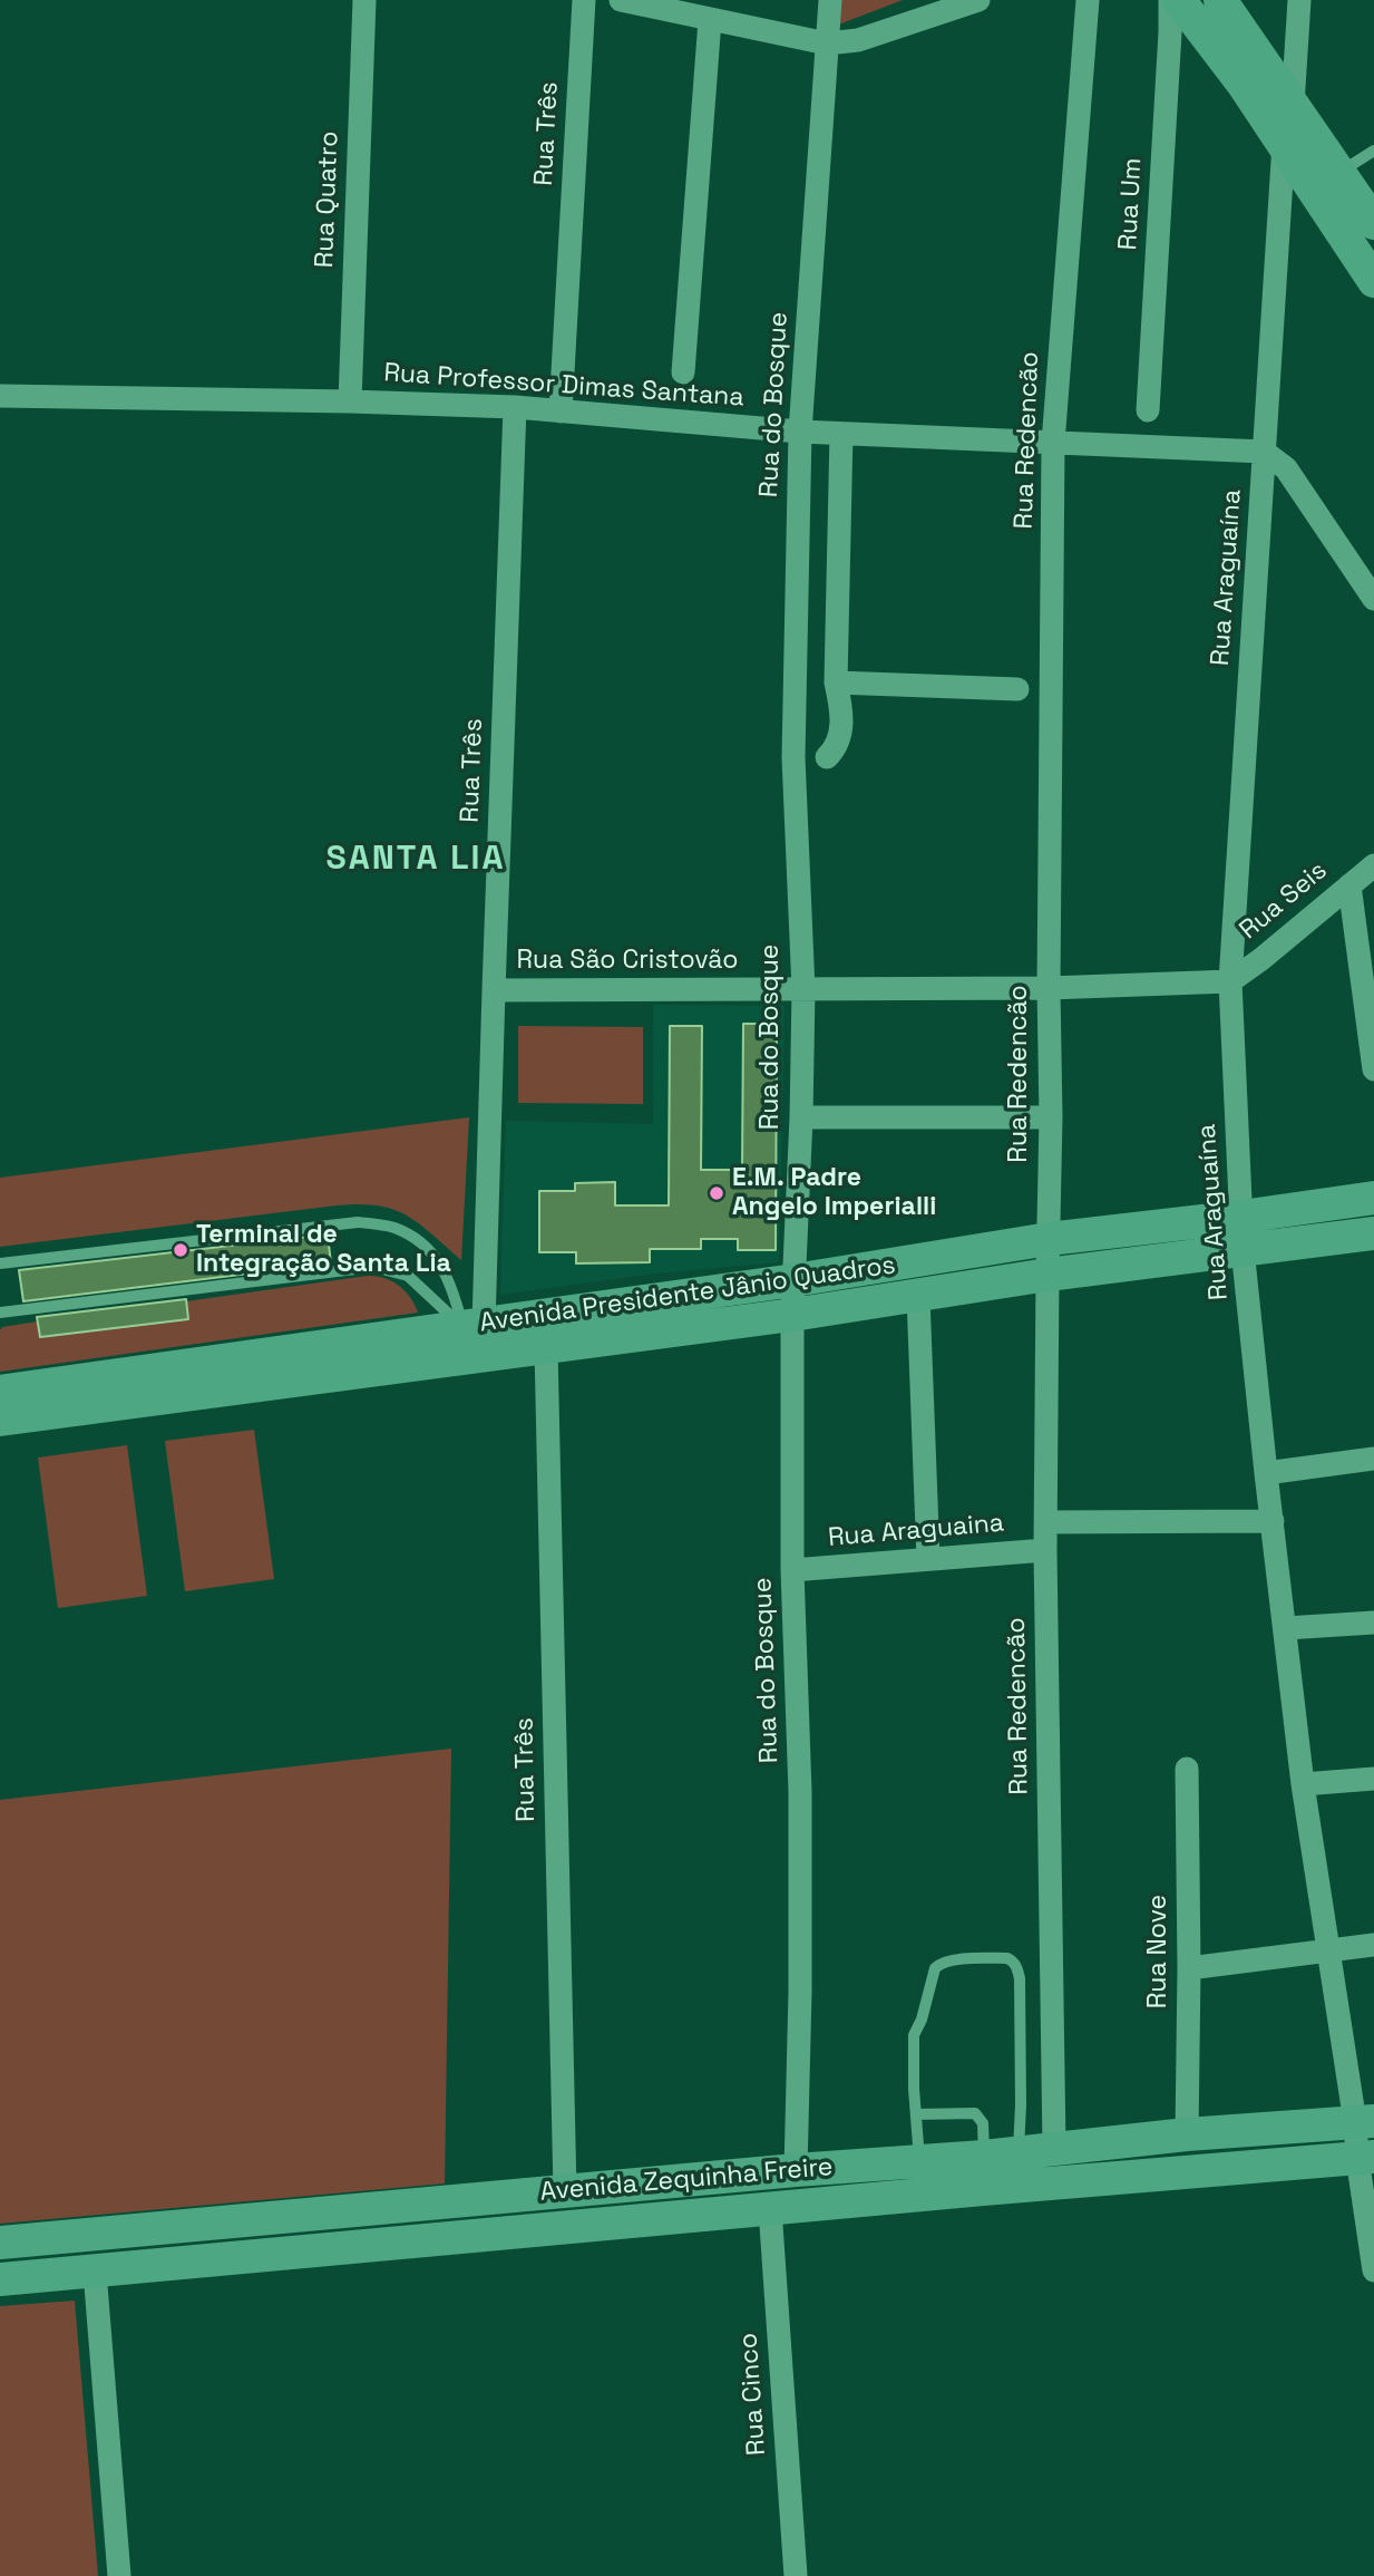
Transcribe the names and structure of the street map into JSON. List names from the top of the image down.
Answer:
{
  "streets": {
    "main road": ["Avenida Presidente Jânio Quadros", "Avenida Zequinha Freire"],
    "street": [
      "Rua Três",
      "Rua Quatro",
      "Rua Um",
      "Rua Professor Dimas Santana",
      "Rua do Bosque",
      "Rua Redencão",
      "Rua Araguaína",
      "Rua Seis",
      "Rua São Cristovão",
      "Rua Araguaina",
      "Rua Nove",
      "Rua Cinco"
    ]
  },
  "crossings": [
    ["Rua Três", "Rua Professor Dimas Santana"],
    ["Rua Três", "Rua São Cristovão"],
    ["Rua Três", "Avenida Presidente Jânio Quadros"],
    ["Rua Três", "Avenida Zequinha Freire"],
    ["Rua Quatro", "Rua Professor Dimas Santana"],
    ["Rua Professor Dimas Santana", "Rua do Bosque"],
    ["Rua Professor Dimas Santana", "Rua Redencão"],
    ["Rua Professor Dimas Santana", "Rua Araguaína"],
    ["Rua do Bosque", "Rua São Cristovão"],
    ["Rua do Bosque", "Avenida Presidente Jânio Quadros"],
    ["Rua do Bosque", "Rua Araguaina"],
    ["Rua do Bosque", "Avenida Zequinha Freire"],
    ["Rua Redencão", "Rua São Cristovão"],
    ["Rua Redencão", "Avenida Presidente Jânio Quadros"],
    ["Rua Redencão", "Rua Araguaina"],
    ["Rua Redencão", "Avenida Zequinha Freire"],
    ["Rua Araguaína", "Rua Seis"],
    ["Rua Araguaína", "Rua São Cristovão"],
    ["Rua Araguaína", "Avenida Presidente Jânio Quadros"],
    ["Rua Araguaína", "Avenida Zequinha Freire"],
    ["Rua Seis", "Rua São Cristovão"],
    ["Rua Nove", "Avenida Zequinha Freire"],
    ["Avenida Zequinha Freire", "Rua Cinco"]
  ],
  "districts": ["SANTA LIA"],
  "places": ["E.M. Padre Angelo Imperialli", "Terminal de Integração Santa Lia"]
}
